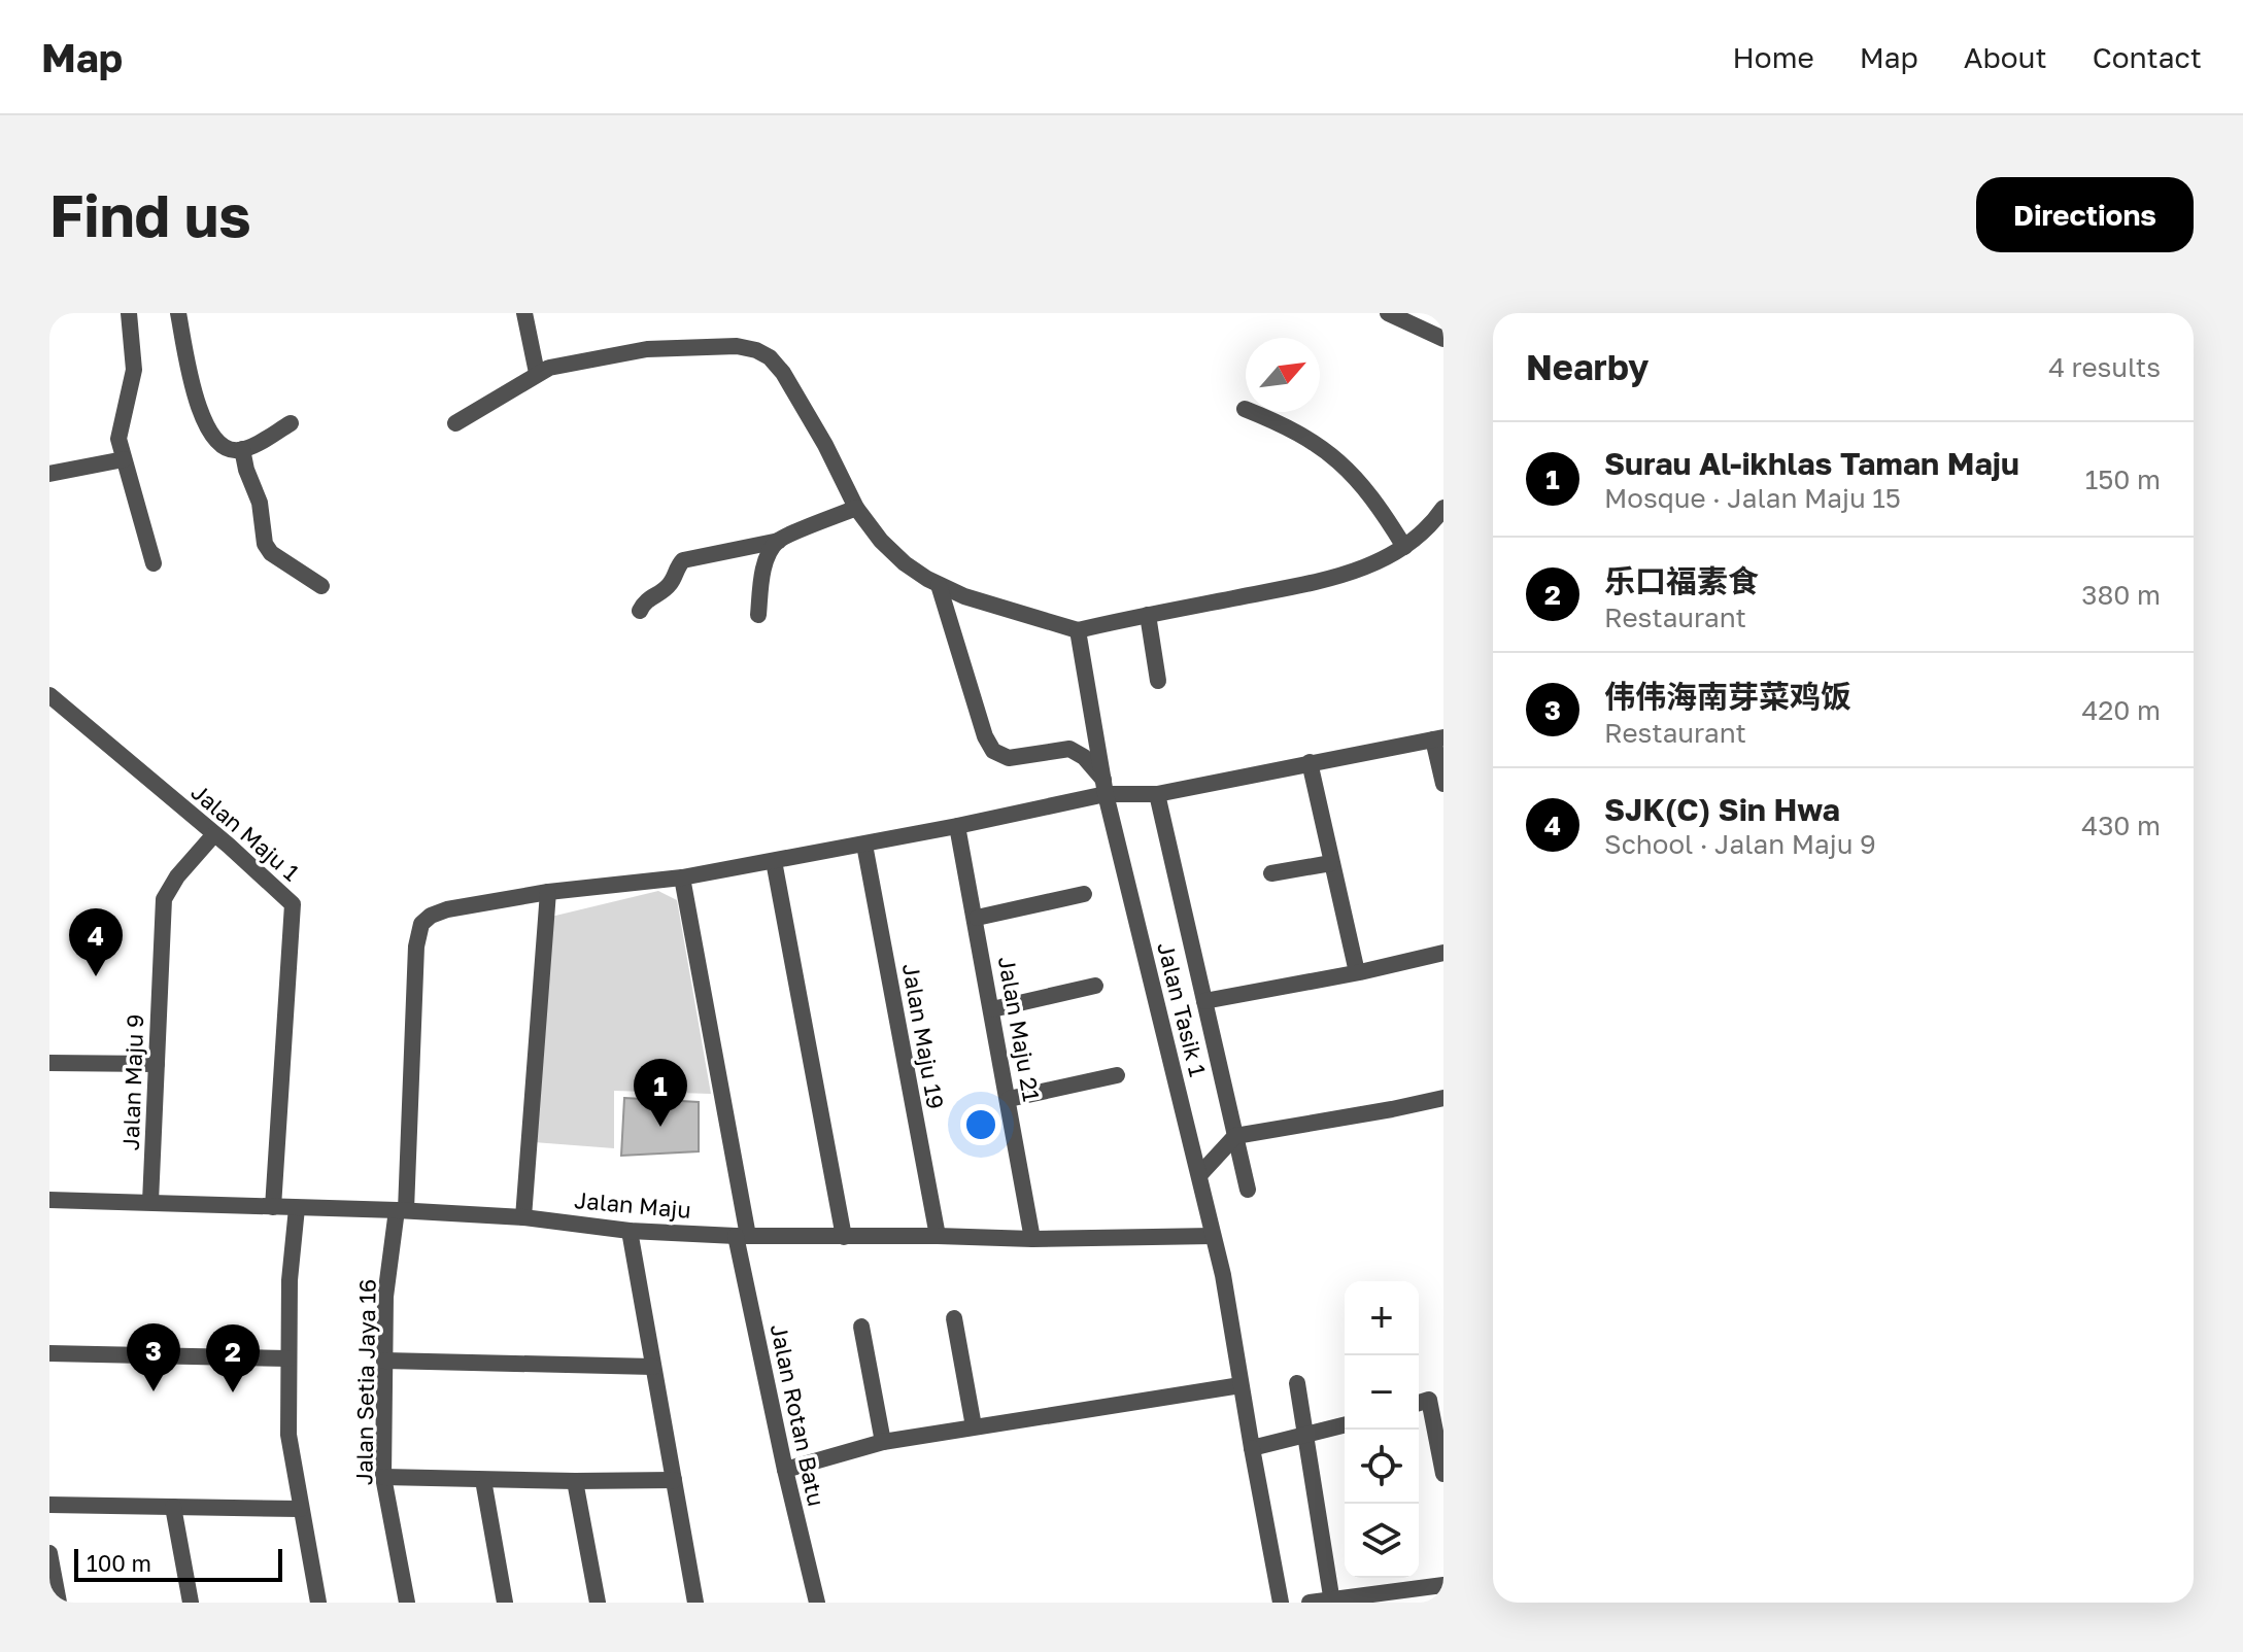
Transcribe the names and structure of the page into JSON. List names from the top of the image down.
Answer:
{
  "streets": {
    "street": [
      "Jalan Maju 1",
      "Jalan Tasik 1",
      "Jalan Maju 21",
      "Jalan Maju 19",
      "Jalan Maju 9",
      "Jalan Maju",
      "Jalan Setia Jaya 16",
      "Jalan Rotan Batu"
    ]
  },
  "crossings": [
    ["Jalan Maju 1", "Jalan Maju 9"],
    ["Jalan Maju 1", "Jalan Maju"],
    ["Jalan Tasik 1", "Jalan Maju"],
    ["Jalan Maju 21", "Jalan Maju"],
    ["Jalan Maju 19", "Jalan Maju"],
    ["Jalan Maju 9", "Jalan Maju"],
    ["Jalan Maju", "Jalan Setia Jaya 16"],
    ["Jalan Maju", "Jalan Rotan Batu"]
  ],
  "scale_bar": "100 m",
  "north": "top right",
  "page": {
    "header": "Map",
    "nav": [
      "Home",
      "Map",
      "About",
      "Contact"
    ],
    "buttons": "Directions",
    "title": "Find us",
    "heading": ["Nearby", "4 results"],
    "list": [
      {
        "mark": "1",
        "name": "Surau Al-ikhlas Taman Maju",
        "note": "Mosque · Jalan Maju 15",
        "value": "150 m"
      },
      {
        "mark": "2",
        "name": "乐口福素食",
        "note": "Restaurant",
        "value": "380 m"
      },
      {
        "mark": "3",
        "name": "伟伟海南芽菜鸡饭",
        "note": "Restaurant",
        "value": "420 m"
      },
      {
        "mark": "4",
        "name": "SJK(C) Sin Hwa",
        "note": "School · Jalan Maju 9",
        "value": "430 m"
      }
    ],
    "pins": [
      "4",
      "1",
      "3",
      "2"
    ],
    "map_buttons": ["+", "−"],
    "scale": "100 m"
  }
}
